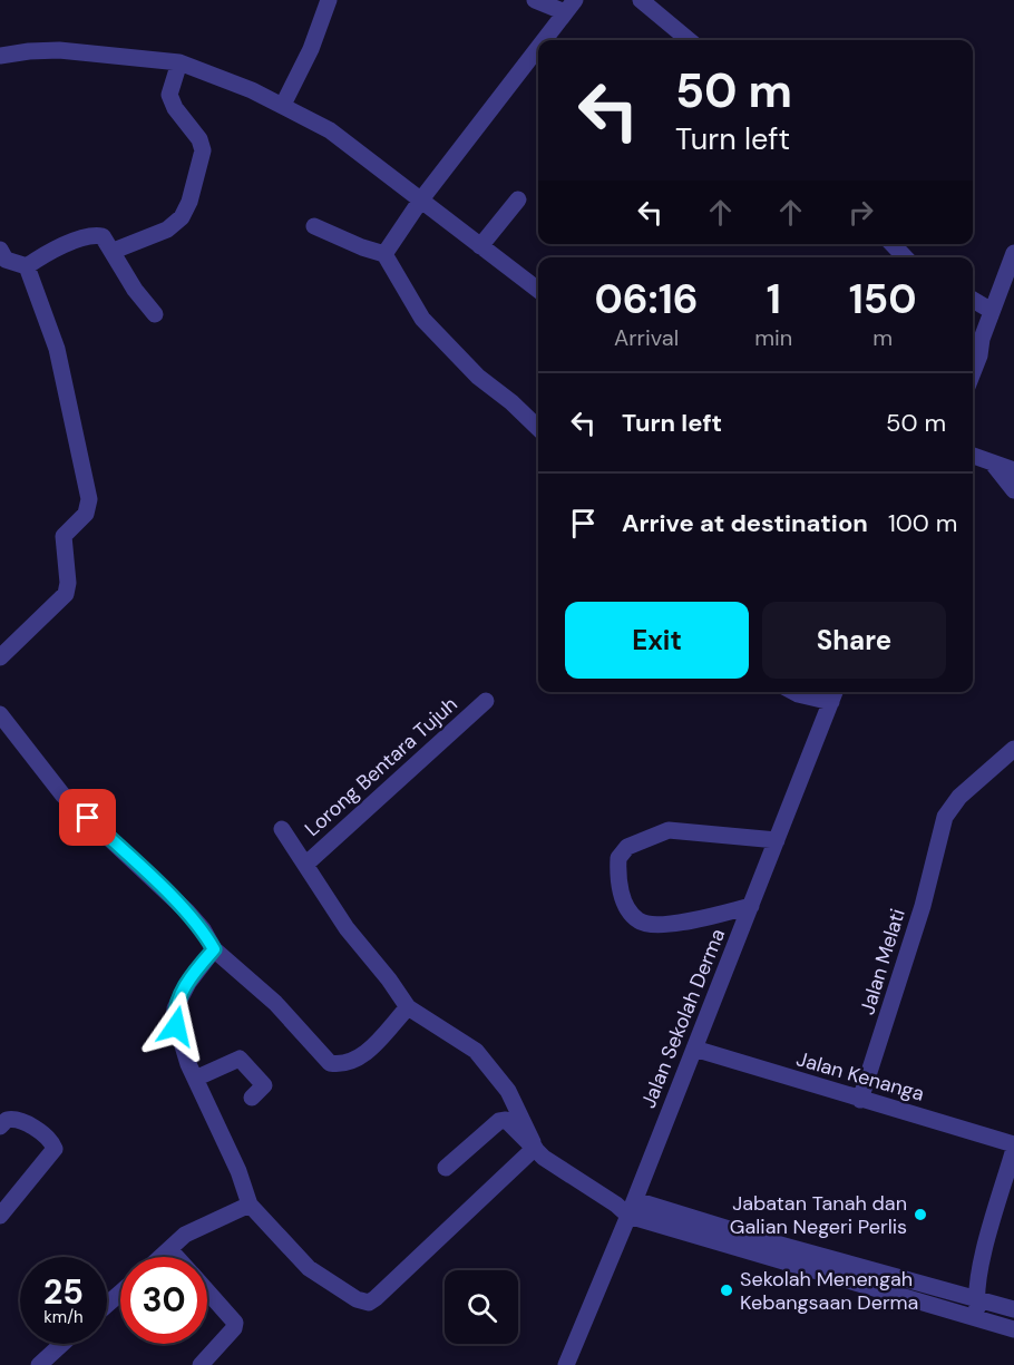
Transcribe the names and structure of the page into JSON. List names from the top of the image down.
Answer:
{
  "streets": {
    "street": [
      "Lorong Bentara Tujuh",
      "Jalan Melati",
      "Jalan Sekolah Derma",
      "Jalan Kenanga"
    ]
  },
  "crossings": [
    ["Jalan Melati", "Jalan Kenanga"],
    ["Jalan Sekolah Derma", "Jalan Kenanga"]
  ],
  "places": ["Jabatan Tanah dan Galian Negeri Perlis", "Sekolah Menengah Kebangsaan Derma"],
  "page": {
    "turn": ["50 m", "Turn left"],
    "eta": [
      "06:16",
      "Arrival",
      "1",
      "min",
      "150",
      "m"
    ],
    "list": [
      {
        "name": "Turn left",
        "value": "50 m"
      },
      {
        "name": "Arrive at destination",
        "value": "100 m"
      }
    ],
    "buttons": ["Exit", "Share"],
    "speed": "25 km/h",
    "limit": "30"
  }
}
